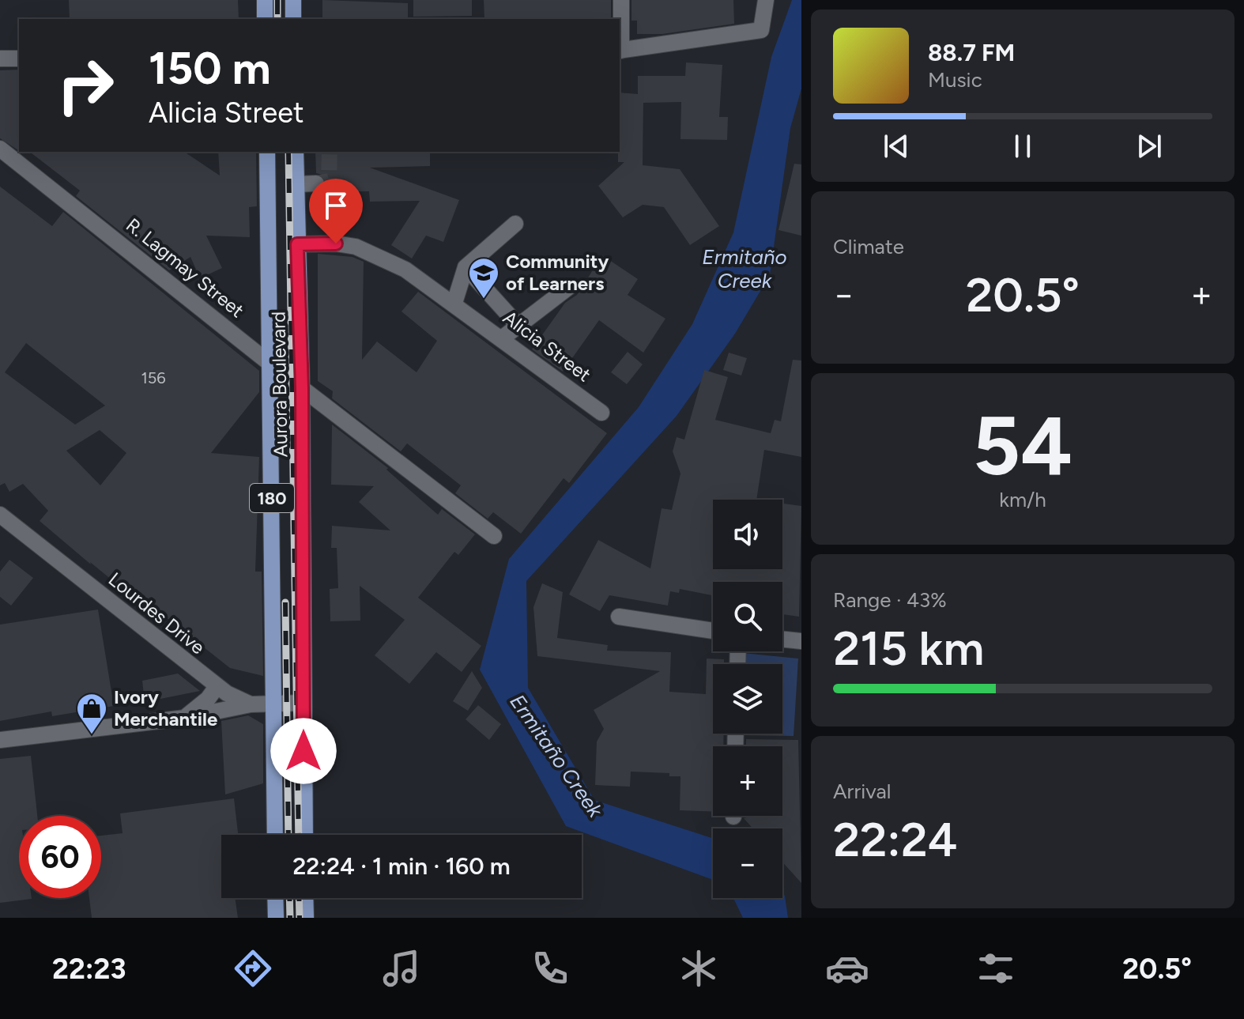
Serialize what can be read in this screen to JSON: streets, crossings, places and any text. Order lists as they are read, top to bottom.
{
  "streets": {
    "main road": ["Aurora Boulevard", "180"],
    "street": ["R. Lagmay Street", "Alicia Street", "Lourdes Drive"]
  },
  "crossings": [
    ["R. Lagmay Street", "Aurora Boulevard"],
    ["Alicia Street", "Aurora Boulevard"],
    ["Aurora Boulevard", "Lourdes Drive"]
  ],
  "water": ["Ermitaño Creek"],
  "places": {
    "school or university": ["Community of Learners"],
    "shop": ["Ivory Merchantile"]
  },
  "house_numbers": ["156"],
  "page": {
    "turn": ["150 m", "Alicia Street"],
    "song": ["88.7 FM", "Music"],
    "tile": [
      "Climate",
      ["54", "km/h"],
      ["Range · 43%", "215 km"],
      ["Arrival", "22:24"]
    ],
    "heat": ["−", "20.5°", "+"],
    "map_buttons": ["+", "−"],
    "limit": "60",
    "trip": "22:24 · 1 min · 160 m",
    "tabs": ["22:23", "20.5°"]
  }
}
